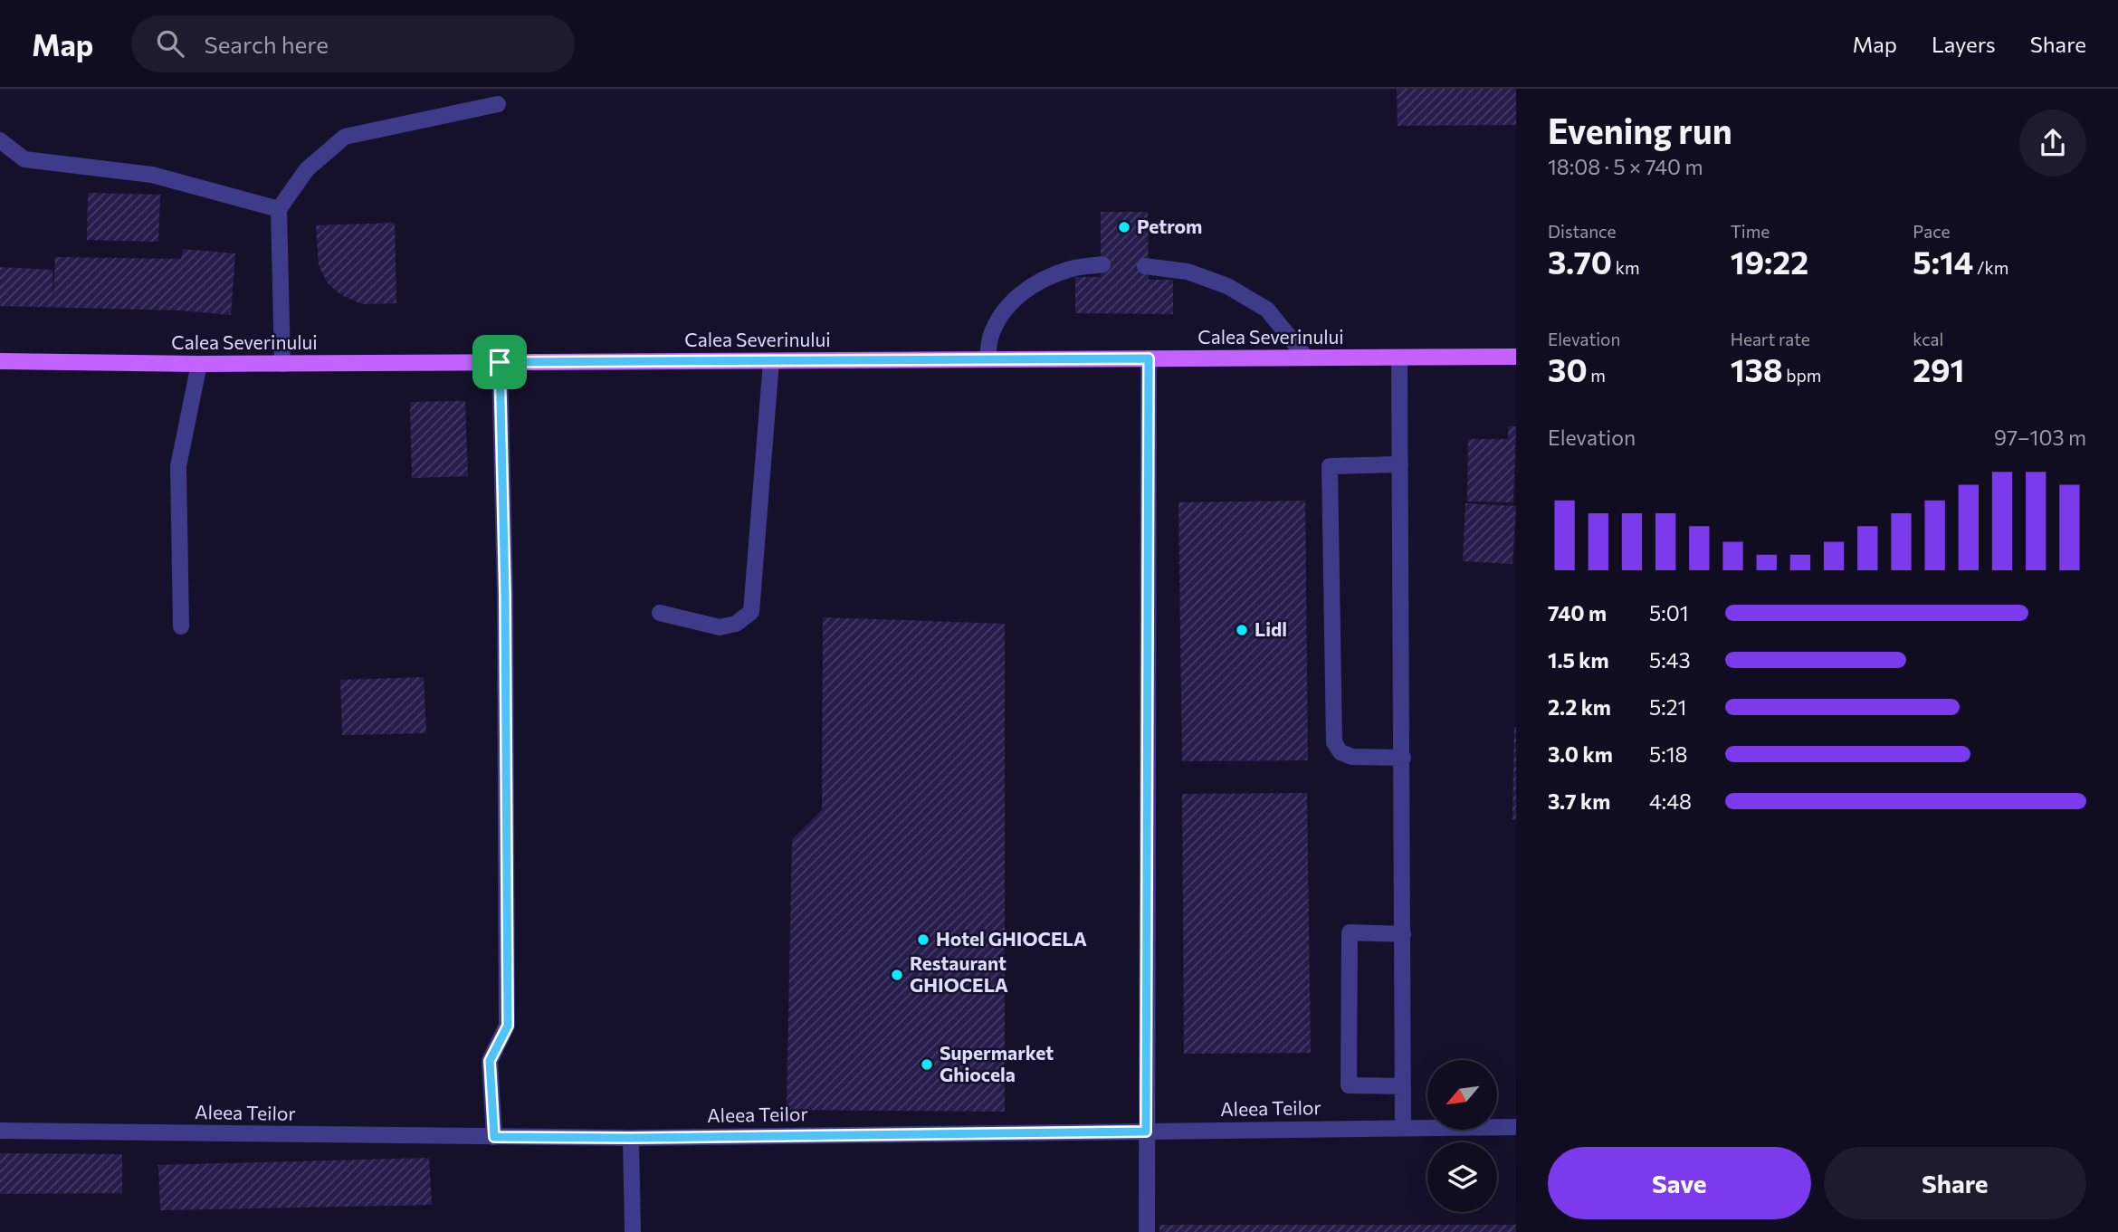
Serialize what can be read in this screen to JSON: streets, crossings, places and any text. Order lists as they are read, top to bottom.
{
  "streets": {
    "main road": ["Calea Severinului"],
    "street": ["Aleea Teilor"]
  },
  "places": [
    "Petrom",
    "Lidl",
    "Hotel GHIOCELA",
    "Restaurant GHIOCELA",
    "Supermarket Ghiocela"
  ],
  "north": "bottom left",
  "page": {
    "header": "Map",
    "search": "Search here",
    "nav": ["Map", "Layers", "Share"],
    "heading": ["Evening run", "18:08 · 5 × 740 m"],
    "stats": [
      ["Distance", "3.70 km"],
      ["Time", "19:22"],
      ["Pace", "5:14 /km"],
      ["Elevation", "30 m"],
      ["Heart rate", "138 bpm"],
      ["kcal", "291"]
    ],
    "chart": ["Elevation", "97–103 m"],
    "list": [
      {
        "name": "740 m",
        "note": "5:01"
      },
      {
        "name": "1.5 km",
        "note": "5:43"
      },
      {
        "name": "2.2 km",
        "note": "5:21"
      },
      {
        "name": "3.0 km",
        "note": "5:18"
      },
      {
        "name": "3.7 km",
        "note": "4:48"
      }
    ],
    "buttons": ["Save", "Share"]
  }
}
